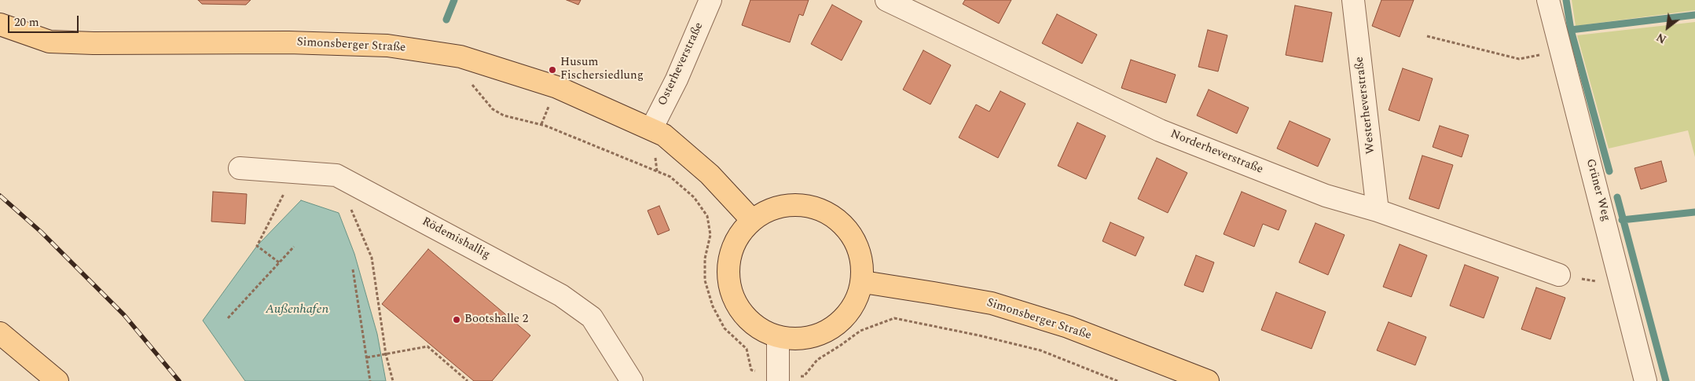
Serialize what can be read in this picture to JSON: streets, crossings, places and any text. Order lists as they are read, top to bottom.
{
  "streets": {
    "main road": ["Simonsberger Straße"],
    "street": [
      "Osterheverstraße",
      "Westerheverstraße",
      "Norderheverstraße",
      "Grüner Weg",
      "Rödemishallig"
    ]
  },
  "crossings": [
    ["Simonsberger Straße", "Osterheverstraße"],
    ["Westerheverstraße", "Norderheverstraße"]
  ],
  "water": ["Außenhafen"],
  "places": ["Husum Fischersiedlung", "Bootshalle 2"],
  "scale_bar": "20 m",
  "north": "bottom left"
}
